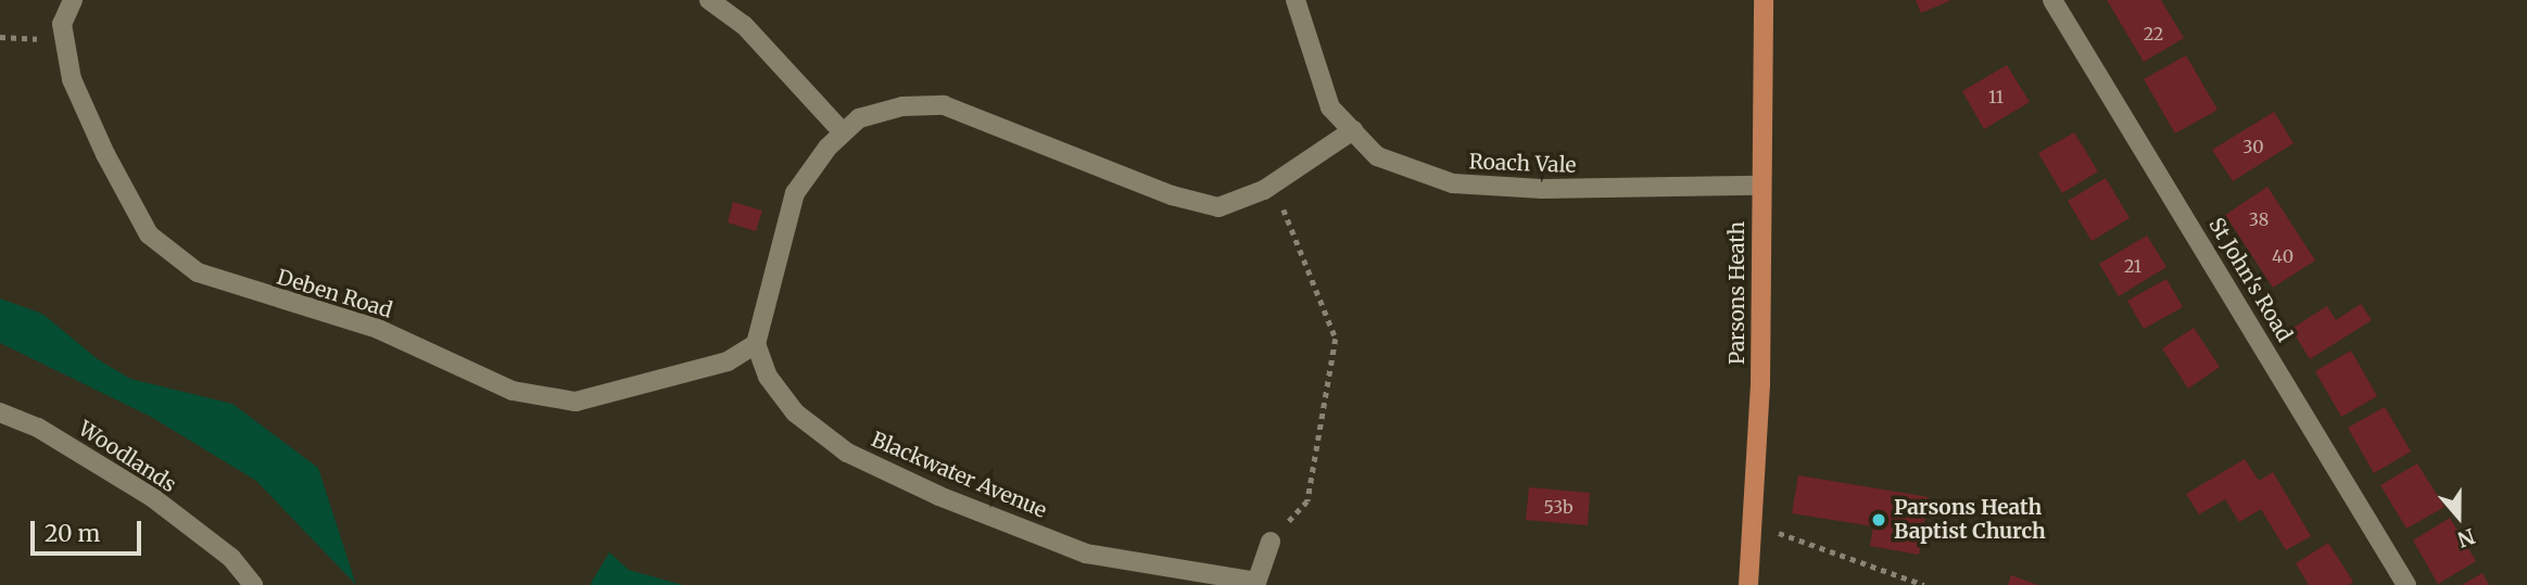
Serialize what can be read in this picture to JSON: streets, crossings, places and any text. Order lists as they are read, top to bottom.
{
  "streets": {
    "main road": ["Parsons Heath"],
    "street": [
      "Roach Vale",
      "St John's Road",
      "Deben Road",
      "Woodlands",
      "Blackwater Avenue"
    ]
  },
  "crossings": [
    ["Roach Vale", "Parsons Heath"],
    ["Deben Road", "Blackwater Avenue"]
  ],
  "places": ["Parsons Heath Baptist Church"],
  "house_numbers": [
    "22",
    "11",
    "30",
    "38",
    "40",
    "21",
    "53b"
  ],
  "scale_bar": "20 m",
  "north": "bottom"
}
